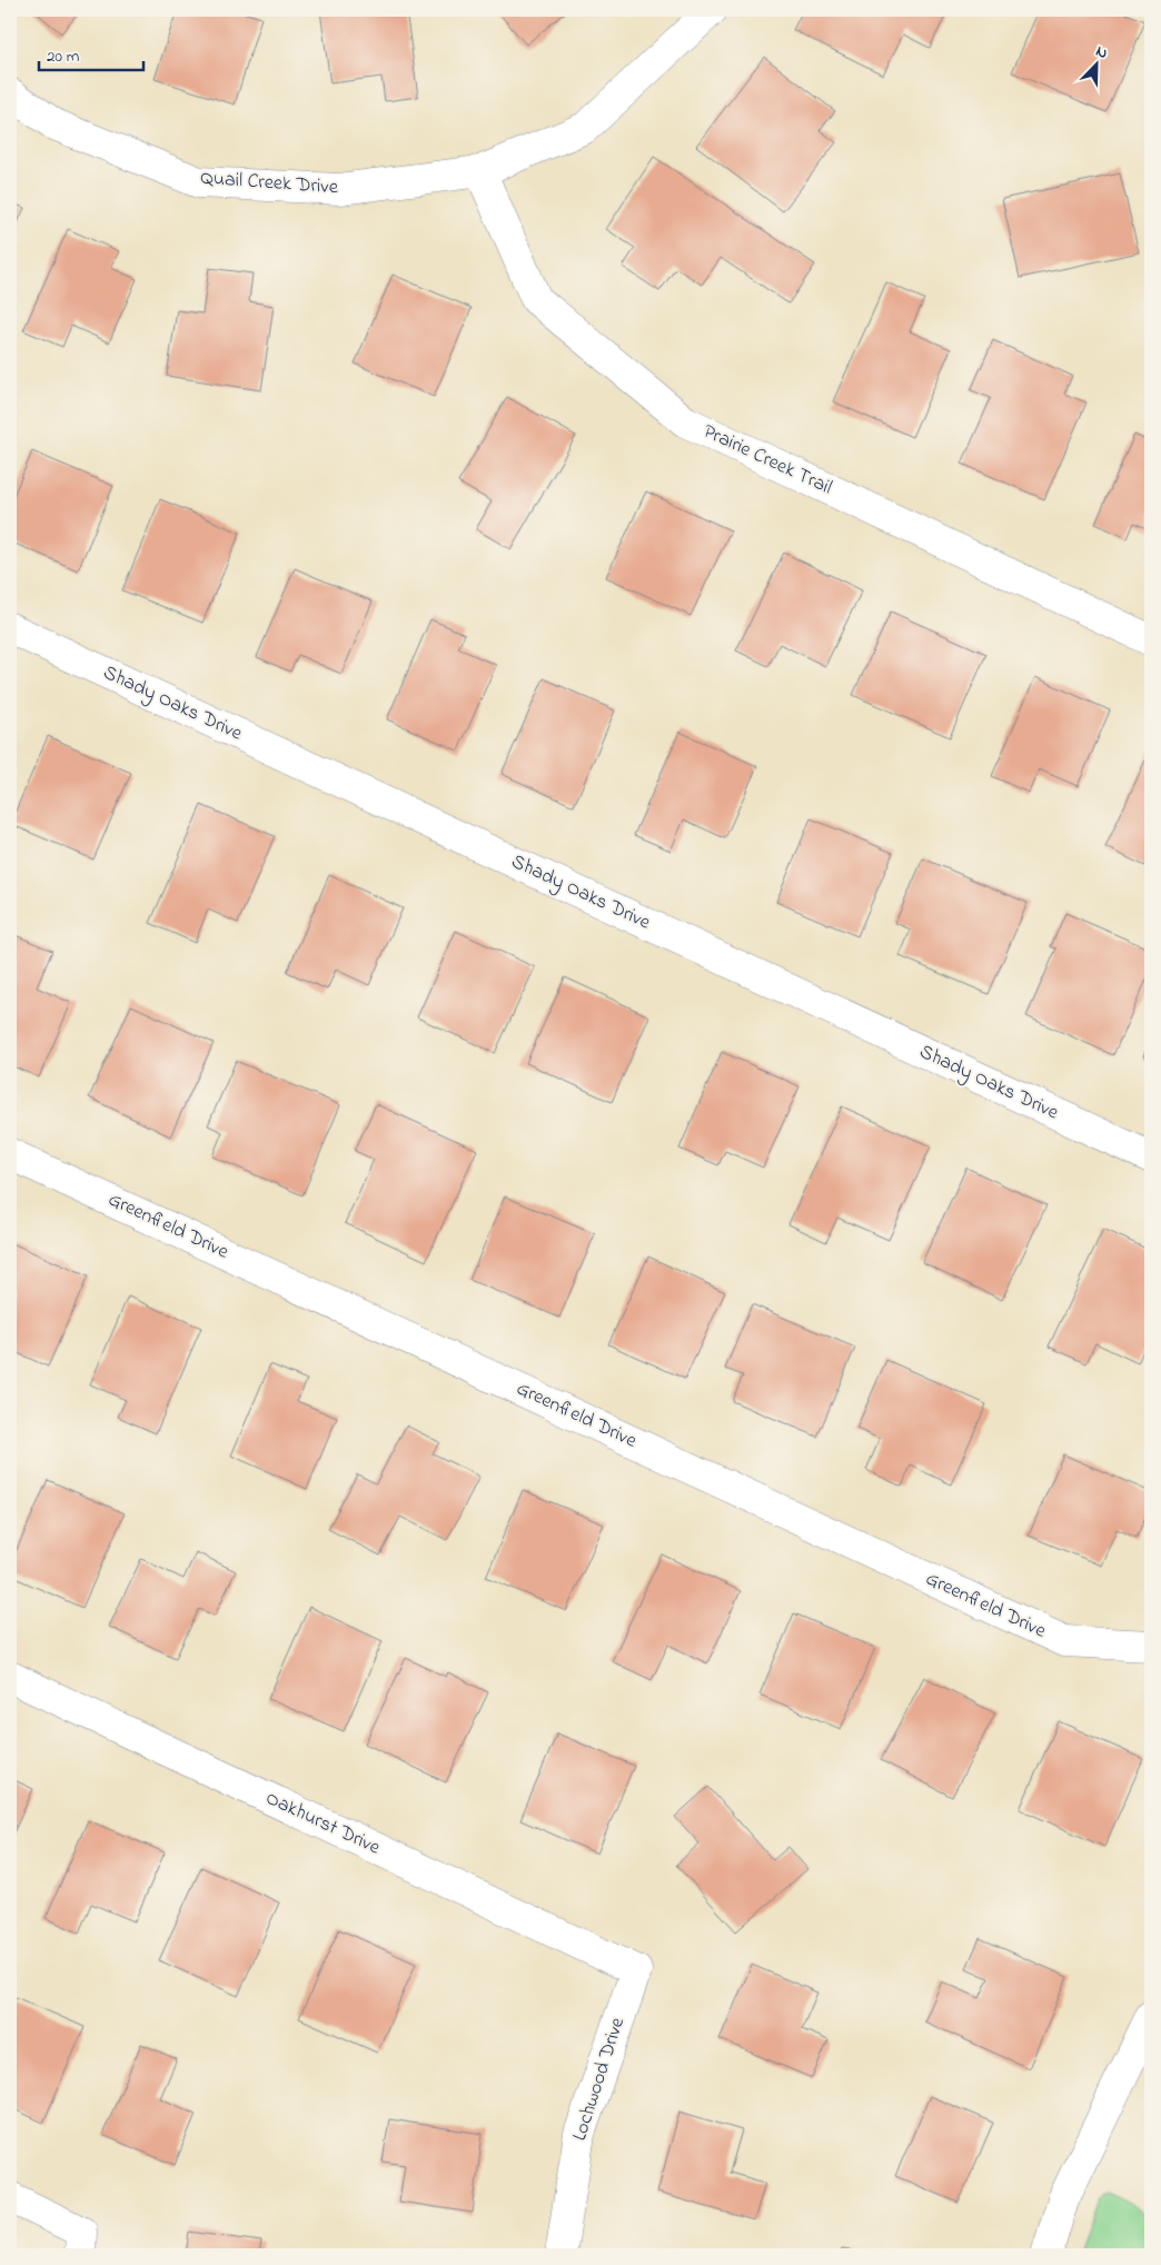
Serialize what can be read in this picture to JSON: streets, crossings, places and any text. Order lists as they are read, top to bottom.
{
  "streets": {
    "street": [
      "Quail Creek Drive",
      "Prairie Creek Trail",
      "Shady Oaks Drive",
      "Greenfield Drive",
      "Oakhurst Drive",
      "Lochwood Drive"
    ]
  },
  "crossings": [
    ["Quail Creek Drive", "Prairie Creek Trail"],
    ["Oakhurst Drive", "Lochwood Drive"]
  ],
  "scale_bar": "20 m",
  "north": "top right"
}
